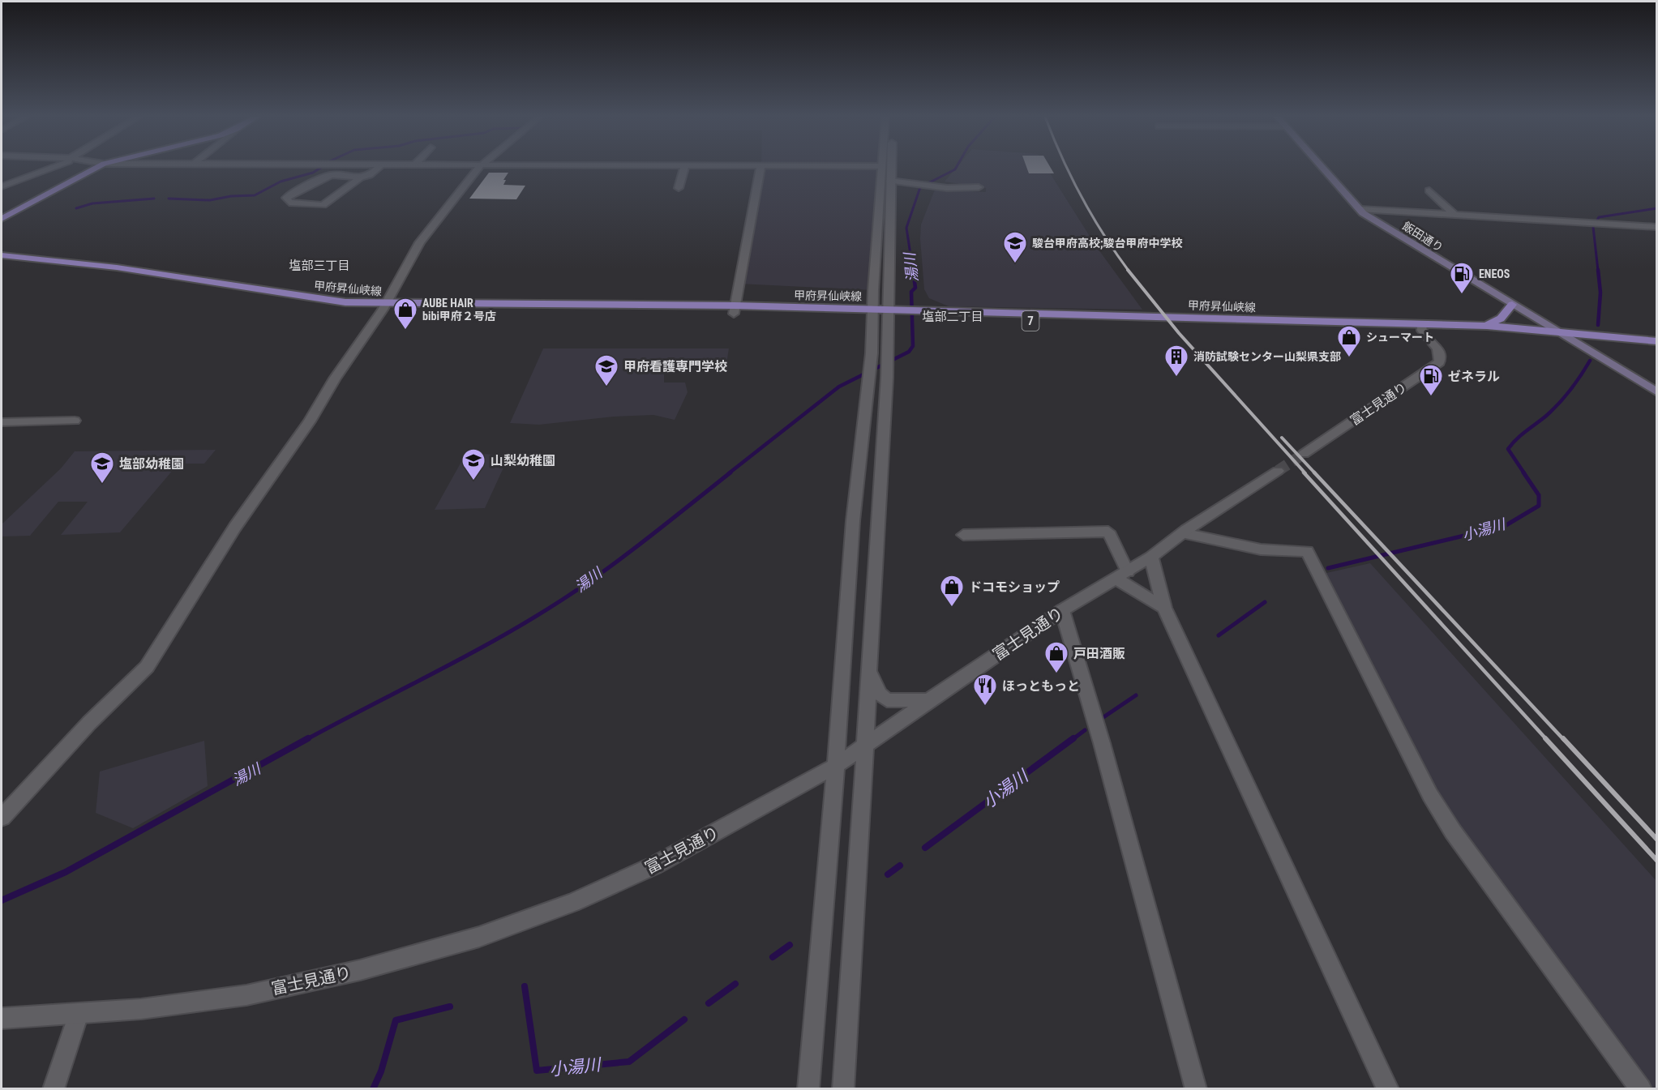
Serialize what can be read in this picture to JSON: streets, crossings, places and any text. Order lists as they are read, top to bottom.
{
  "streets": {
    "main road": ["飯田通り", "甲府昇仙峡線", "7"],
    "street": ["富士見通り"]
  },
  "crossings": [
    ["飯田通り", "甲府昇仙峡線"],
    ["甲府昇仙峡線", "富士見通り"]
  ],
  "districts": ["塩部三丁目", "塩部二丁目"],
  "water": ["湯川", "小湯川"],
  "places": {
    "school or university": [
      "駿台甲府高校;駿台甲府中学校",
      "甲府看護専門学校",
      "山梨幼稚園",
      "塩部幼稚園"
    ],
    "fuel station": ["ENEOS", "ゼネラル"],
    "shop": [
      "AUBE HAIR bibi甲府２号店",
      "シューマート",
      "ドコモショップ",
      "戸田酒販"
    ],
    "building": ["消防試験センター山梨県支部"],
    "restaurant": ["ほっともっと"]
  }
}
